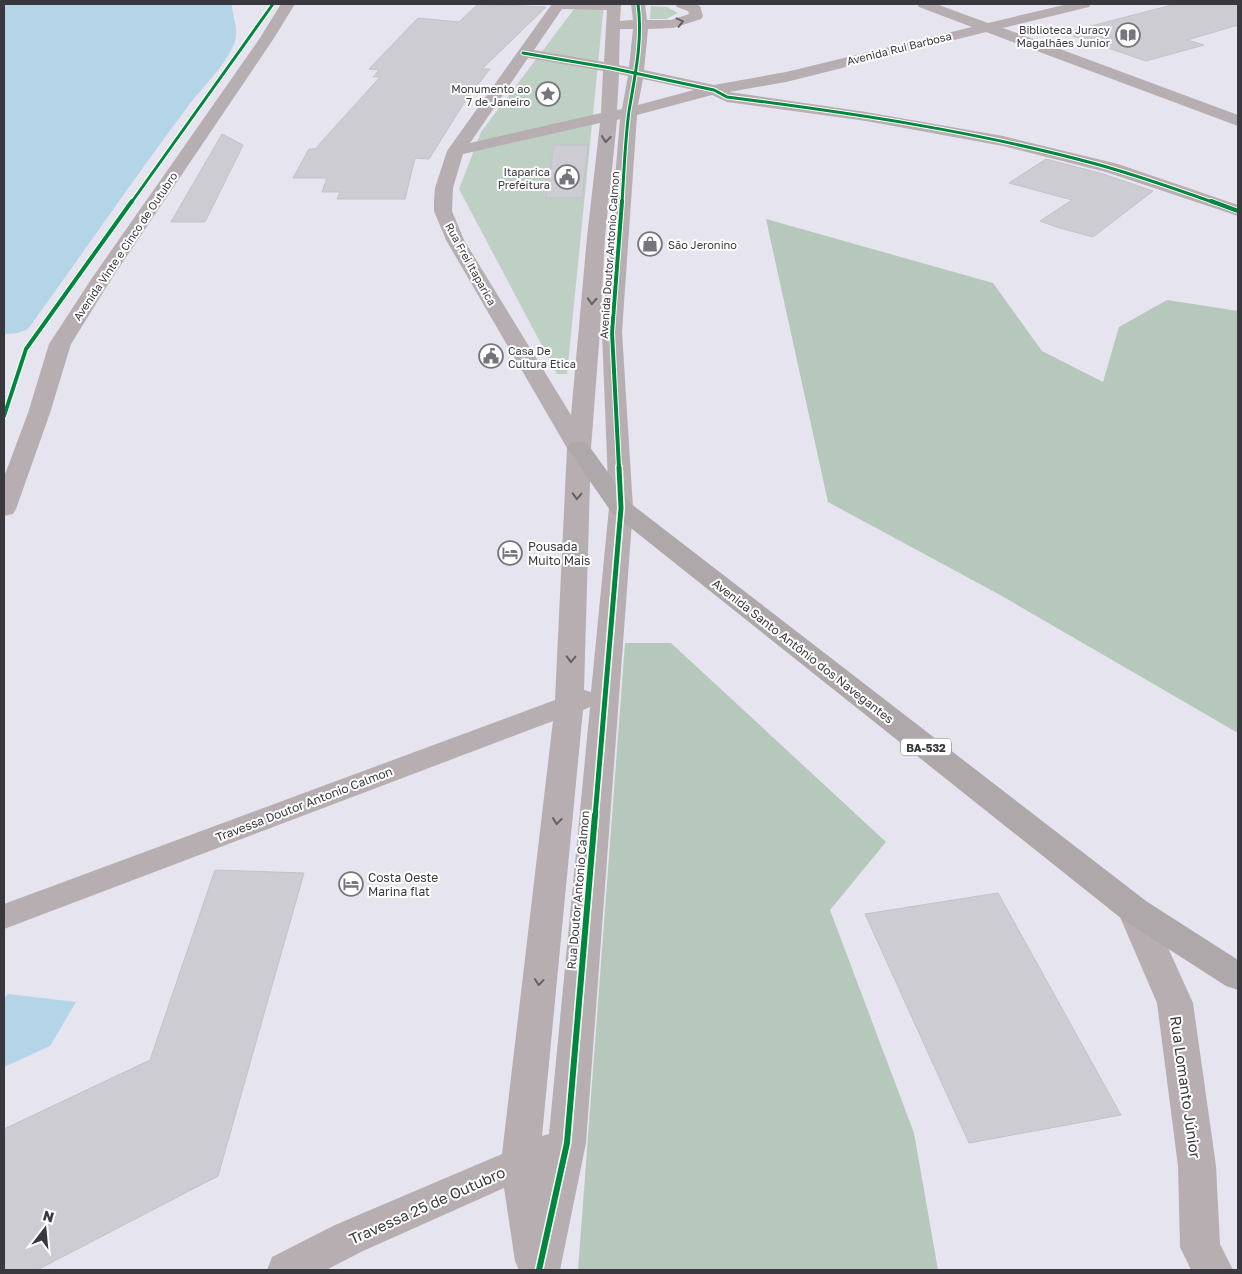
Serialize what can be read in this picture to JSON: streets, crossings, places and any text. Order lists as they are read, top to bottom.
{
  "streets": {
    "main road": ["Avenida Santo Antônio dos Navegantes", "BA-532"],
    "street": [
      "Avenida Rui Barbosa",
      "Avenida Vinte e Cinco de Outubro",
      "Avenida Doutor Antonio Calmon",
      "Rua Frei Itaparica",
      "Travessa Doutor Antonio Calmon",
      "Rua Doutor Antonio Calmon",
      "Rua Lomanto Júnior",
      "Travessa 25 de Outubro"
    ]
  },
  "crossings": [
    ["Avenida Rui Barbosa", "Avenida Doutor Antonio Calmon"],
    ["Avenida Rui Barbosa", "Rua Frei Itaparica"],
    ["Avenida Doutor Antonio Calmon", "Rua Frei Itaparica"],
    ["Avenida Doutor Antonio Calmon", "Avenida Santo Antônio dos Navegantes"],
    ["Avenida Doutor Antonio Calmon", "Rua Doutor Antonio Calmon"],
    ["Rua Frei Itaparica", "Avenida Santo Antônio dos Navegantes"],
    ["Rua Frei Itaparica", "Rua Doutor Antonio Calmon"],
    ["Avenida Santo Antônio dos Navegantes", "Rua Doutor Antonio Calmon"],
    ["Avenida Santo Antônio dos Navegantes", "Rua Lomanto Júnior"],
    ["Travessa Doutor Antonio Calmon", "Rua Doutor Antonio Calmon"],
    ["Rua Doutor Antonio Calmon", "Travessa 25 de Outubro"]
  ],
  "places": {
    "library": ["Biblioteca Juracy Magalhães Junior"],
    "place": ["Monumento ao 7 de Janeiro"],
    "public building": ["Itaparica Prefeitura", "Casa De Cultura Etica"],
    "shop": ["São Jeronino"],
    "hotel": ["Pousada Muito Mais", "Costa Oeste Marina flat"]
  },
  "north": "top"
}
